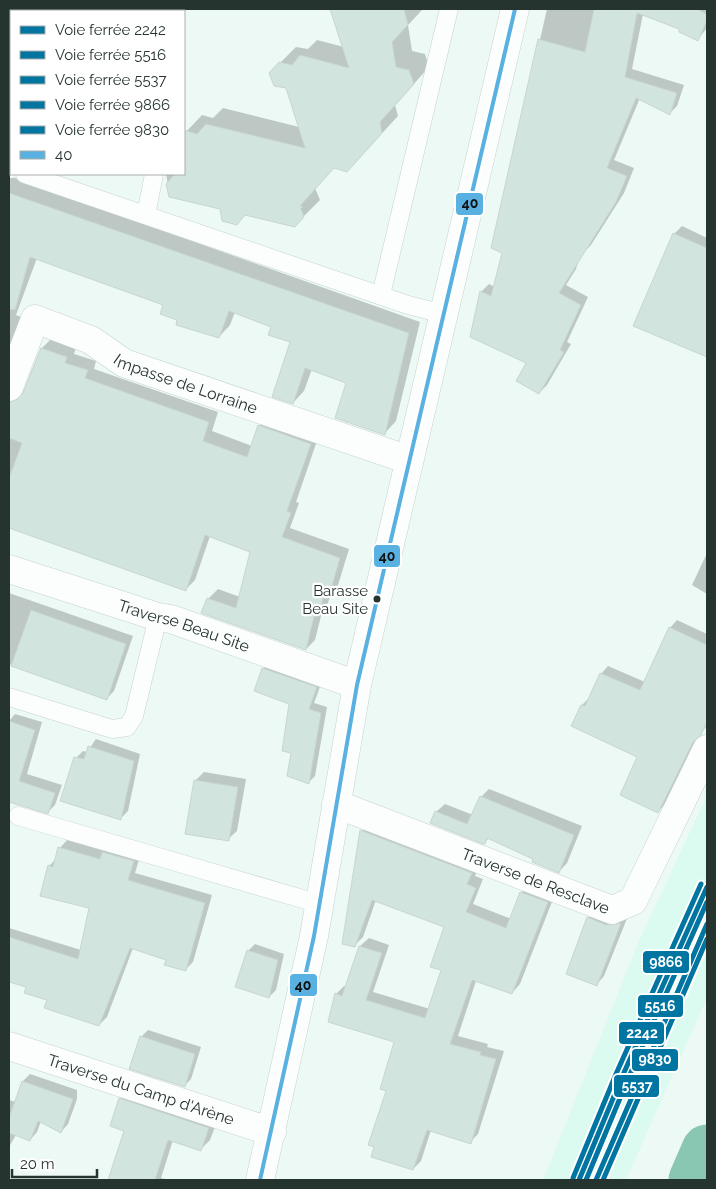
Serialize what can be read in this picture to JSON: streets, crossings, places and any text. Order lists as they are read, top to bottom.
{
  "streets": {
    "street": [
      "Impasse de Lorraine",
      "Traverse Beau Site",
      "Traverse de Resclave",
      "Traverse du Camp d'Arène"
    ]
  },
  "places": ["Barasse Beau Site"],
  "lines": [
    "transit line 40",
    "rail line 9866",
    "rail line 2242",
    "rail line 5516",
    "rail line 5537",
    "rail line 9830"
  ],
  "legend": [
    "Voie ferrée 2242",
    "Voie ferrée 5516",
    "Voie ferrée 5537",
    "Voie ferrée 9866",
    "Voie ferrée 9830",
    "40"
  ],
  "scale_bar": "20 m"
}
